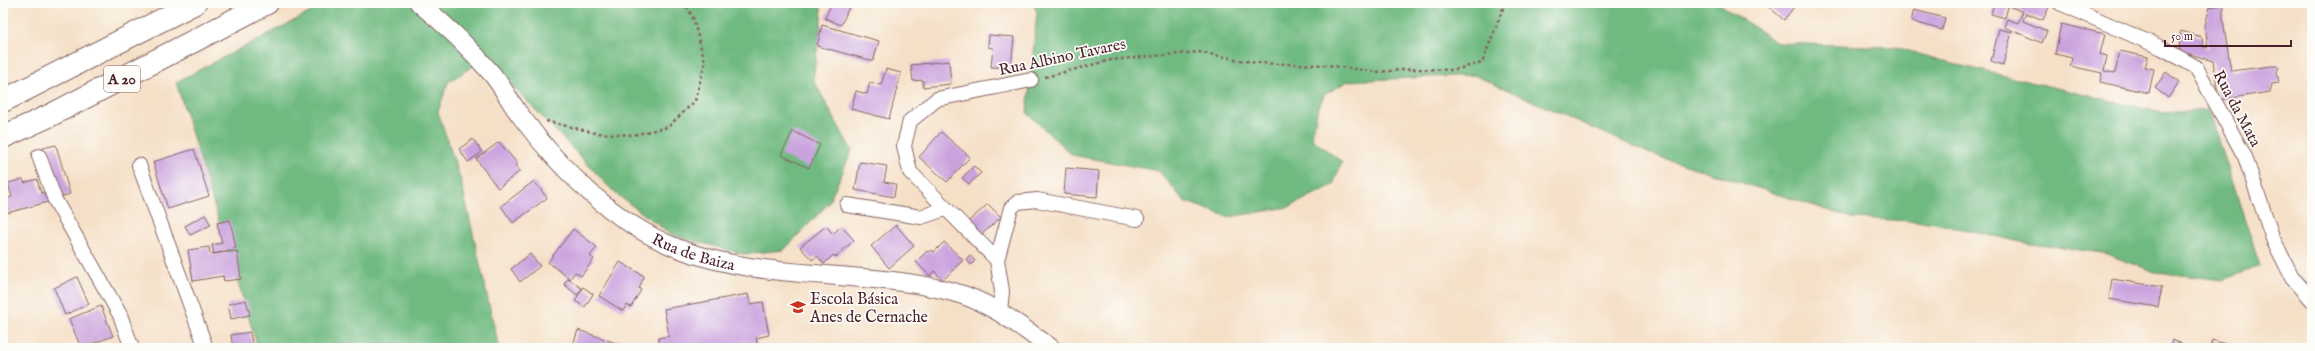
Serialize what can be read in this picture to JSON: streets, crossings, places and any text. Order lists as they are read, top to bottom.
{
  "streets": {
    "highway": ["A 20"],
    "street": ["Rua Albino Tavares", "Rua da Mata", "Rua de Baiza"]
  },
  "places": {
    "school or university": ["Escola Básica Anes de Cernache"]
  },
  "scale_bar": "50 m"
}
